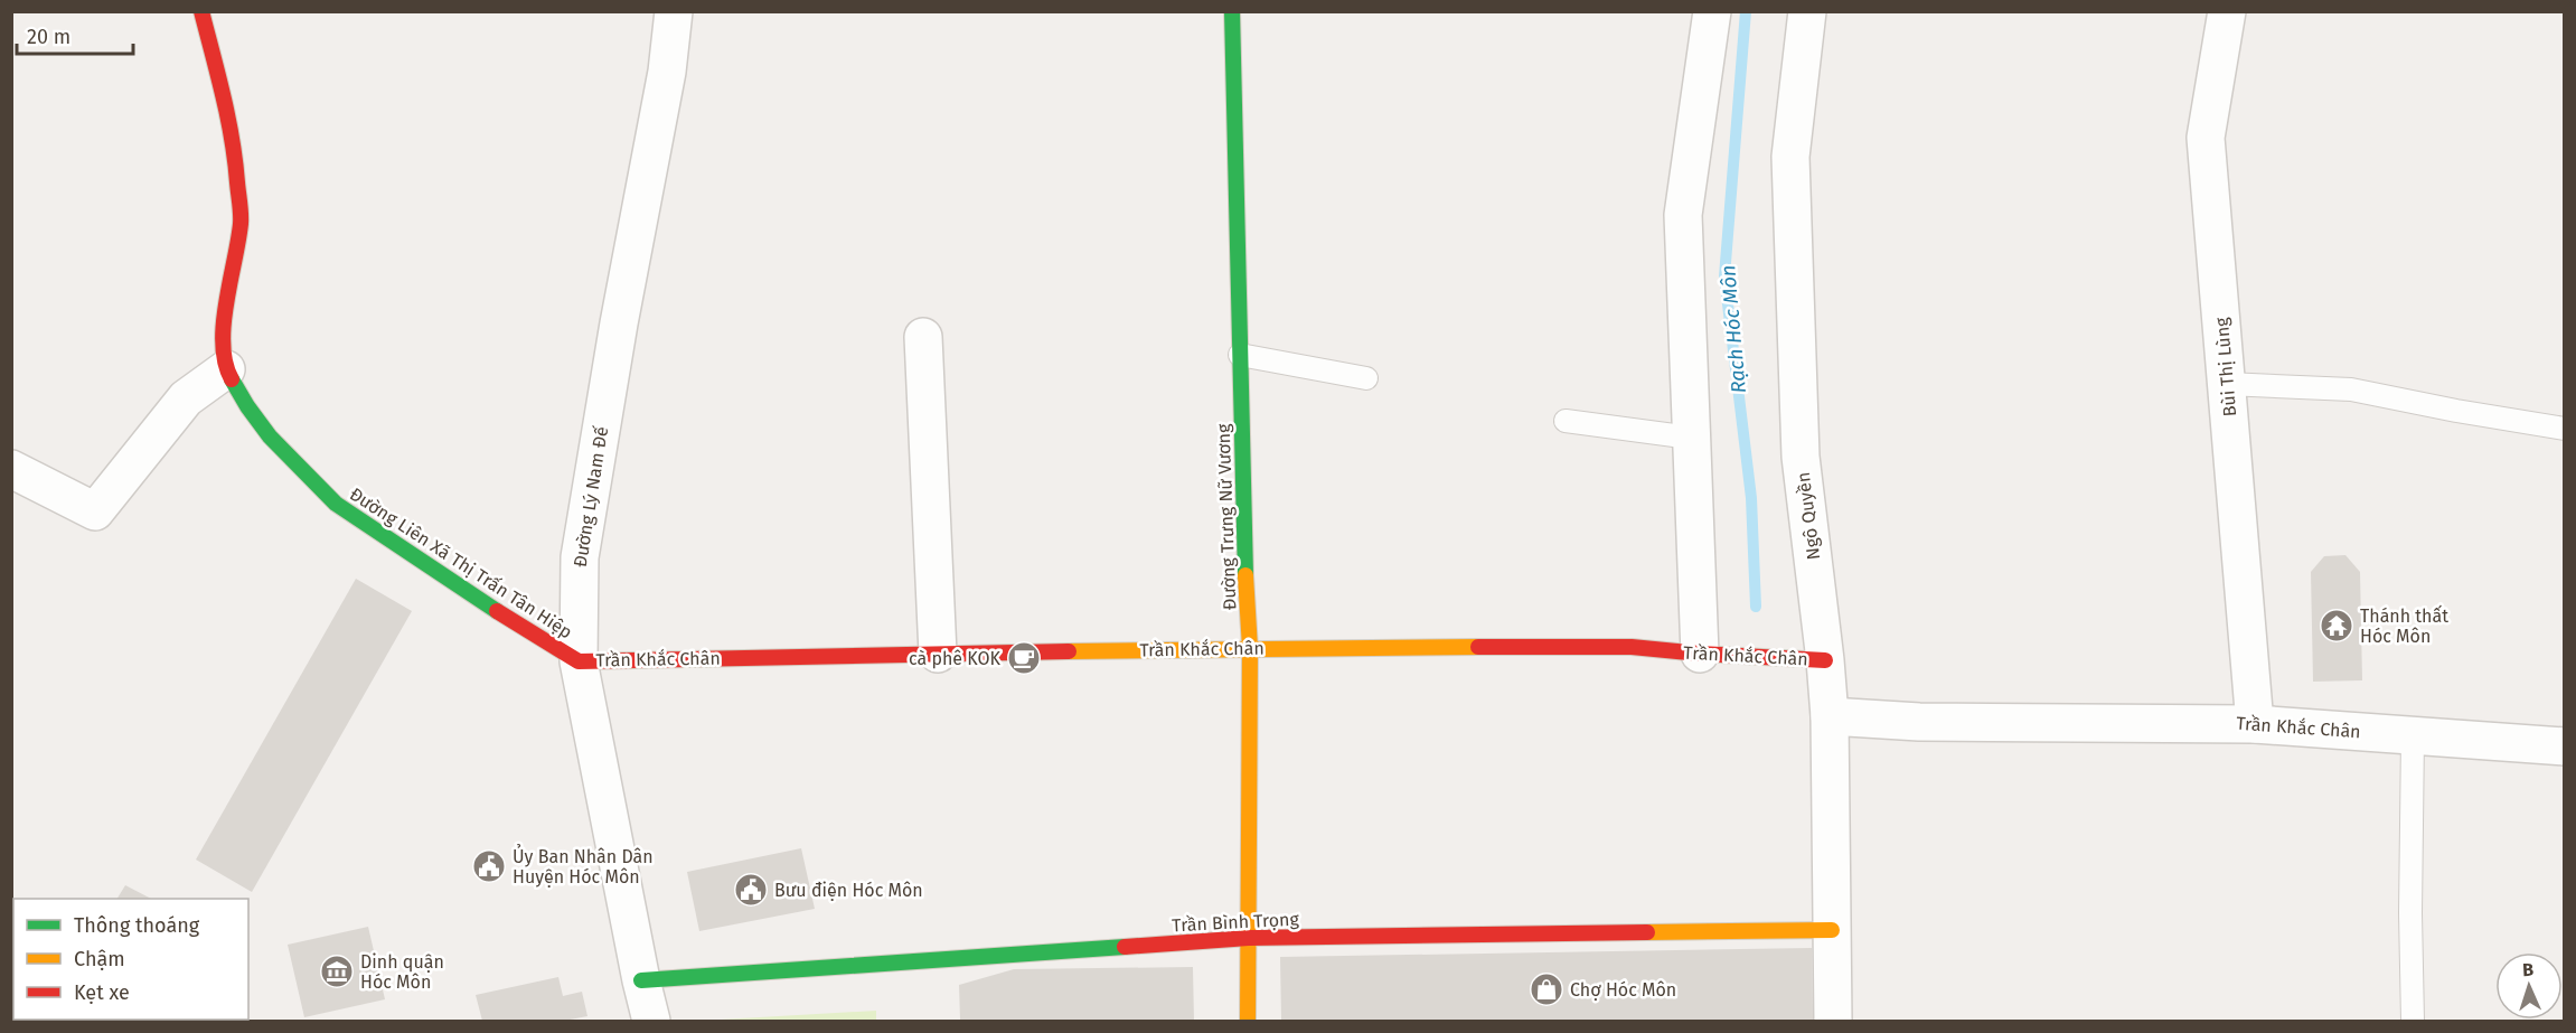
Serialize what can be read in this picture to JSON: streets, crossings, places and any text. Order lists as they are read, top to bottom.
{
  "streets": {
    "street": [
      "Bùi Thị Lùng",
      "Đường Lý Nam Đế",
      "Ngô Quyền",
      "Đường Trưng Nữ Vương",
      "Đường Liên Xã Thị Trấn Tân Hiệp",
      "Trần Khắc Chân",
      "Trần Bình Trọng"
    ]
  },
  "crossings": [
    ["Bùi Thị Lùng", "Trần Khắc Chân"],
    ["Đường Lý Nam Đế", "Đường Liên Xã Thị Trấn Tân Hiệp"],
    ["Đường Lý Nam Đế", "Trần Khắc Chân"],
    ["Đường Lý Nam Đế", "Trần Bình Trọng"],
    ["Ngô Quyền", "Trần Khắc Chân"],
    ["Ngô Quyền", "Trần Bình Trọng"],
    ["Đường Trưng Nữ Vương", "Trần Khắc Chân"],
    ["Đường Trưng Nữ Vương", "Trần Bình Trọng"],
    ["Đường Liên Xã Thị Trấn Tân Hiệp", "Trần Khắc Chân"]
  ],
  "water": ["Rạch Hóc Môn"],
  "places": {
    "temple": ["Thánh thất Hóc Môn"],
    "cafe": ["cà phê KOK"],
    "public building": ["Ủy Ban Nhân Dân Huyện Hóc Môn", "Bưu điện Hóc Môn"],
    "museum": ["Dinh quận Hóc Môn"],
    "shop": ["Chợ Hóc Môn"]
  },
  "legend": ["Thông thoáng", "Chậm", "Kẹt xe"],
  "scale_bar": "20 m",
  "north": "top"
}
